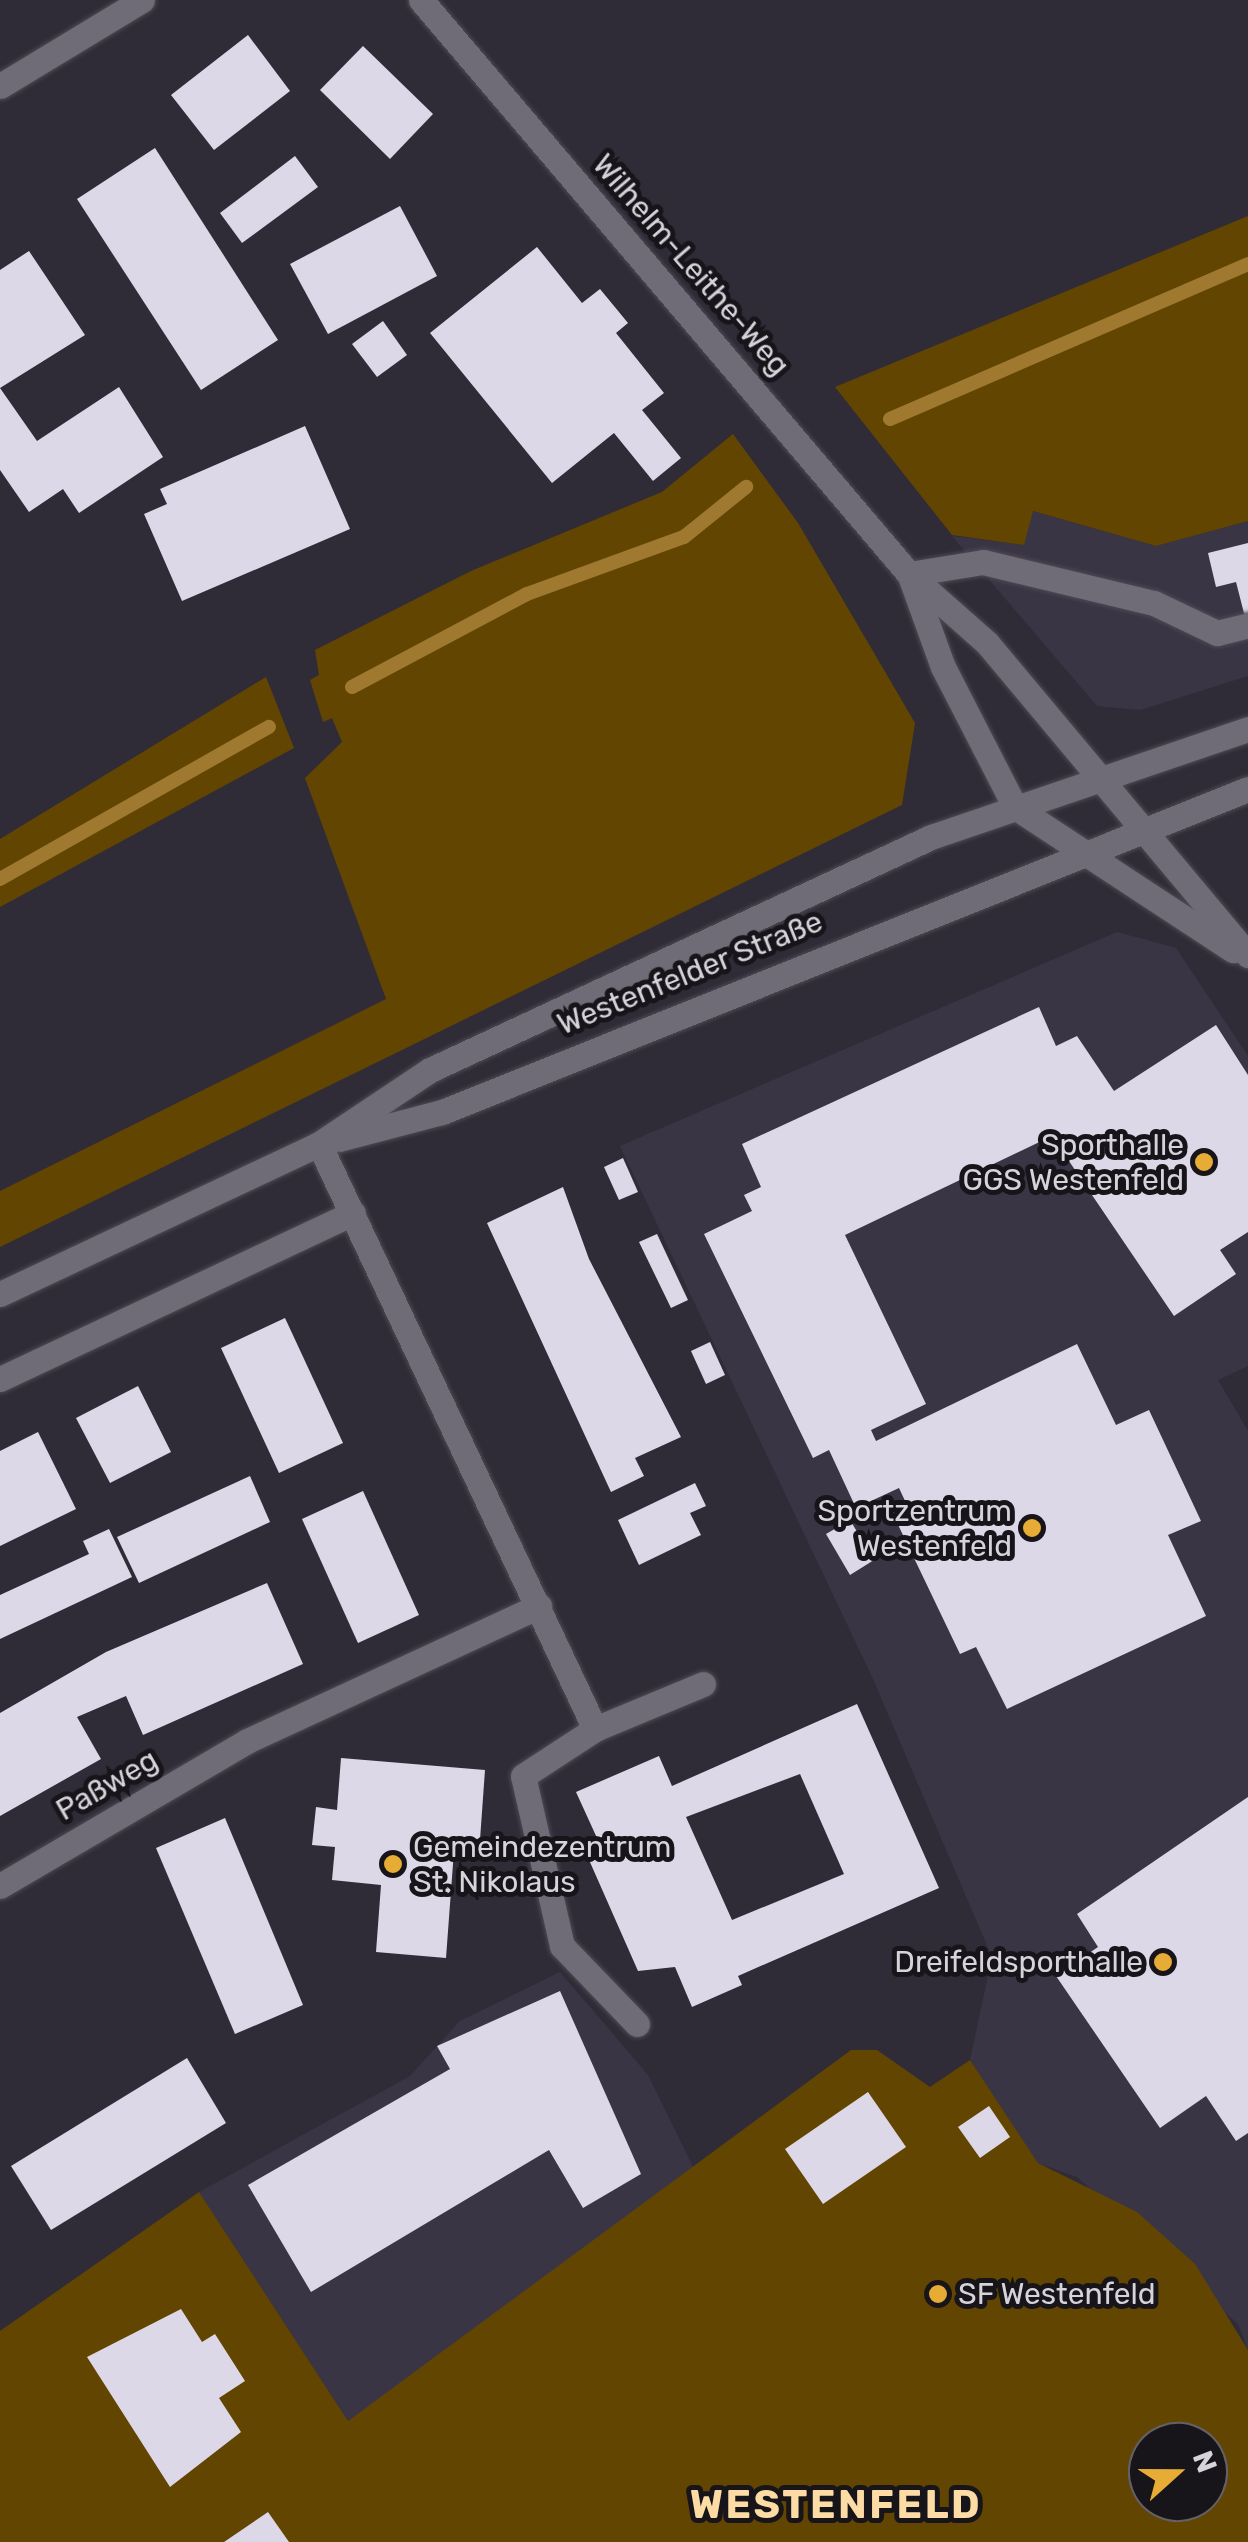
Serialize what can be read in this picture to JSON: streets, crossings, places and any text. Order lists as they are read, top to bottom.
{
  "streets": {
    "street": ["Wilhelm-Leithe-Weg", "Westenfelder Straße", "Paßweg"]
  },
  "crossings": [
    ["Wilhelm-Leithe-Weg", "Westenfelder Straße"]
  ],
  "districts": ["WESTENFELD"],
  "places": [
    "Sporthalle GGS Westenfeld",
    "Sportzentrum Westenfeld",
    "Gemeindezentrum St. Nikolaus",
    "Dreifeldsporthalle",
    "SF Westenfeld"
  ],
  "north": "right"
}
